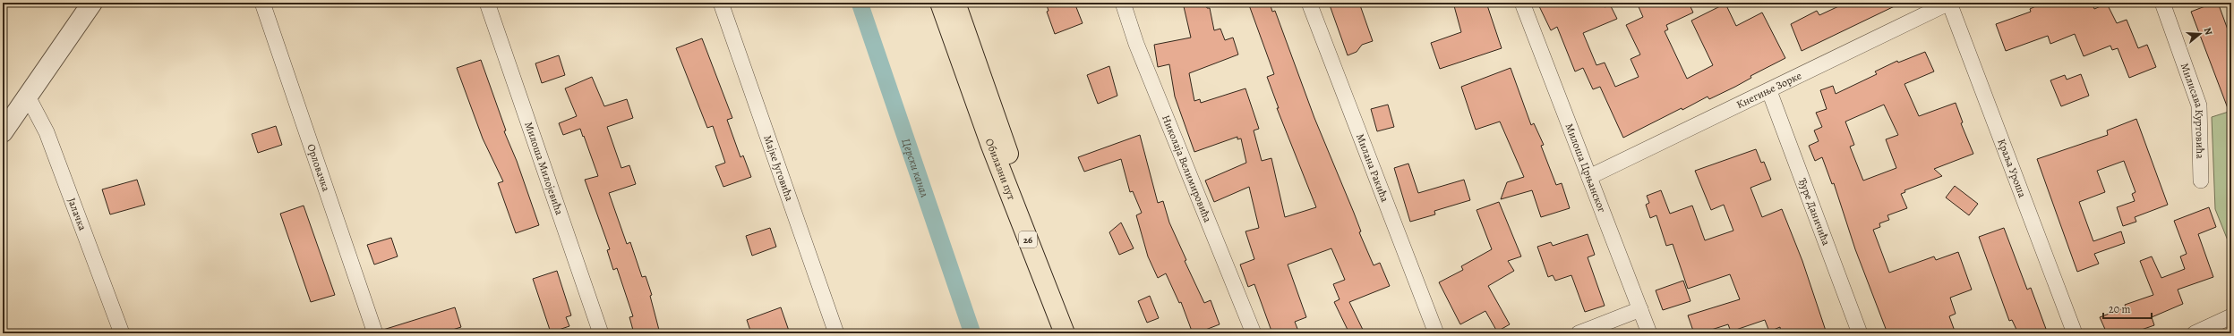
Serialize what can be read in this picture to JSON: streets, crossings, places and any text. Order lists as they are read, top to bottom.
{
  "streets": {
    "main road": ["Обилазни пут", "26"],
    "street": [
      "Кнегиње Зорке",
      "Милисава Куртовића",
      "Орловачка",
      "Милоша Милојевића",
      "Мајке Југовића",
      "Николаја Велимировића",
      "Милана Ракића",
      "Милоша Црњанског",
      "Краља Уроша",
      "Ђуре Даничића",
      "Јалачка"
    ]
  },
  "crossings": [
    ["Кнегиње Зорке", "Милоша Црњанског"],
    ["Кнегиње Зорке", "Краља Уроша"],
    ["Кнегиње Зорке", "Ђуре Даничића"]
  ],
  "water": ["Церски канал"],
  "scale_bar": "20 m",
  "north": "right"
}
